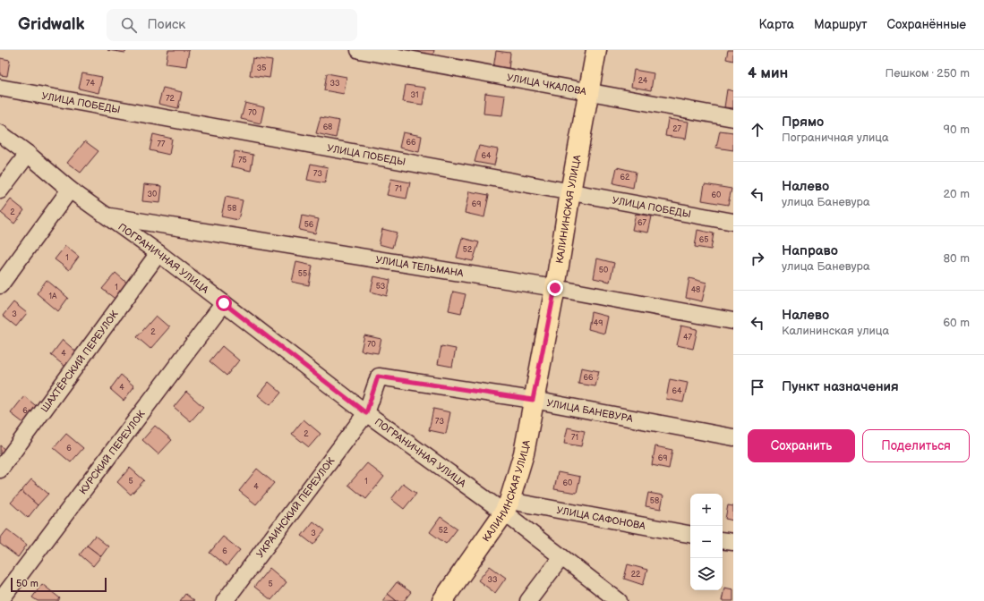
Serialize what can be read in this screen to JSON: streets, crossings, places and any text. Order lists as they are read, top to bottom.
{
  "streets": {
    "main road": ["КАЛИНИНСКАЯ УЛИЦА"],
    "street": [
      "УЛИЦА ЧКАЛОВА",
      "УЛИЦА ПОБЕДЫ",
      "ПОГРАНИЧНАЯ УЛИЦА",
      "УЛИЦА ТЕЛЬМАНА",
      "ШАХТЁРСКИЙ ПЕРЕУЛОК",
      "УЛИЦА БАНЕВУРА",
      "КУРСКИЙ ПЕРЕУЛОК",
      "УКРАИНСКИЙ ПЕРЕУЛОК",
      "УЛИЦА САФОНОВА"
    ]
  },
  "crossings": [
    ["УЛИЦА ЧКАЛОВА", "КАЛИНИНСКАЯ УЛИЦА"],
    ["УЛИЦА ПОБЕДЫ", "КАЛИНИНСКАЯ УЛИЦА"],
    ["КАЛИНИНСКАЯ УЛИЦА", "ПОГРАНИЧНАЯ УЛИЦА"],
    ["КАЛИНИНСКАЯ УЛИЦА", "УЛИЦА ТЕЛЬМАНА"],
    ["КАЛИНИНСКАЯ УЛИЦА", "УЛИЦА БАНЕВУРА"],
    ["КАЛИНИНСКАЯ УЛИЦА", "УЛИЦА САФОНОВА"],
    ["ПОГРАНИЧНАЯ УЛИЦА", "УЛИЦА ТЕЛЬМАНА"],
    ["ПОГРАНИЧНАЯ УЛИЦА", "ШАХТЁРСКИЙ ПЕРЕУЛОК"],
    ["ПОГРАНИЧНАЯ УЛИЦА", "УЛИЦА БАНЕВУРА"],
    ["ПОГРАНИЧНАЯ УЛИЦА", "КУРСКИЙ ПЕРЕУЛОК"],
    ["ПОГРАНИЧНАЯ УЛИЦА", "УКРАИНСКИЙ ПЕРЕУЛОК"],
    ["ПОГРАНИЧНАЯ УЛИЦА", "УЛИЦА САФОНОВА"],
    ["УЛИЦА БАНЕВУРА", "УКРАИНСКИЙ ПЕРЕУЛОК"]
  ],
  "house_numbers": [
    "35",
    "24",
    "74",
    "33",
    "31",
    "72",
    "70",
    "68",
    "27",
    "66",
    "77",
    "64",
    "75",
    "73",
    "62",
    "71",
    "30",
    "60",
    "69",
    "58",
    "2",
    "67",
    "56",
    "65",
    "52",
    "1",
    "50",
    "55",
    "53",
    "1",
    "48",
    "1А",
    "3",
    "49",
    "2",
    "47",
    "70",
    "4",
    "66",
    "4",
    "64",
    "6",
    "73",
    "2",
    "71",
    "6",
    "69",
    "5",
    "1",
    "60",
    "4",
    "58",
    "52",
    "3",
    "6",
    "22",
    "33",
    "5"
  ],
  "scale_bar": "50 m",
  "page": {
    "header": "Gridwalk",
    "search": "Поиск",
    "nav": ["Карта", "Маршрут", "Сохранённые"],
    "heading": ["4 мин", "Пешком · 250 m"],
    "list": [
      ["Прямо", "Пограничная улица", "90 m"],
      ["Налево", "улица Баневура", "20 m"],
      ["Направо", "улица Баневура", "80 m"],
      ["Налево", "Калининская улица", "60 m"],
      "Пункт назначения"
    ],
    "buttons": ["Сохранить", "Поделиться"],
    "map_buttons": ["+", "−"],
    "scale": "50 m"
  }
}
